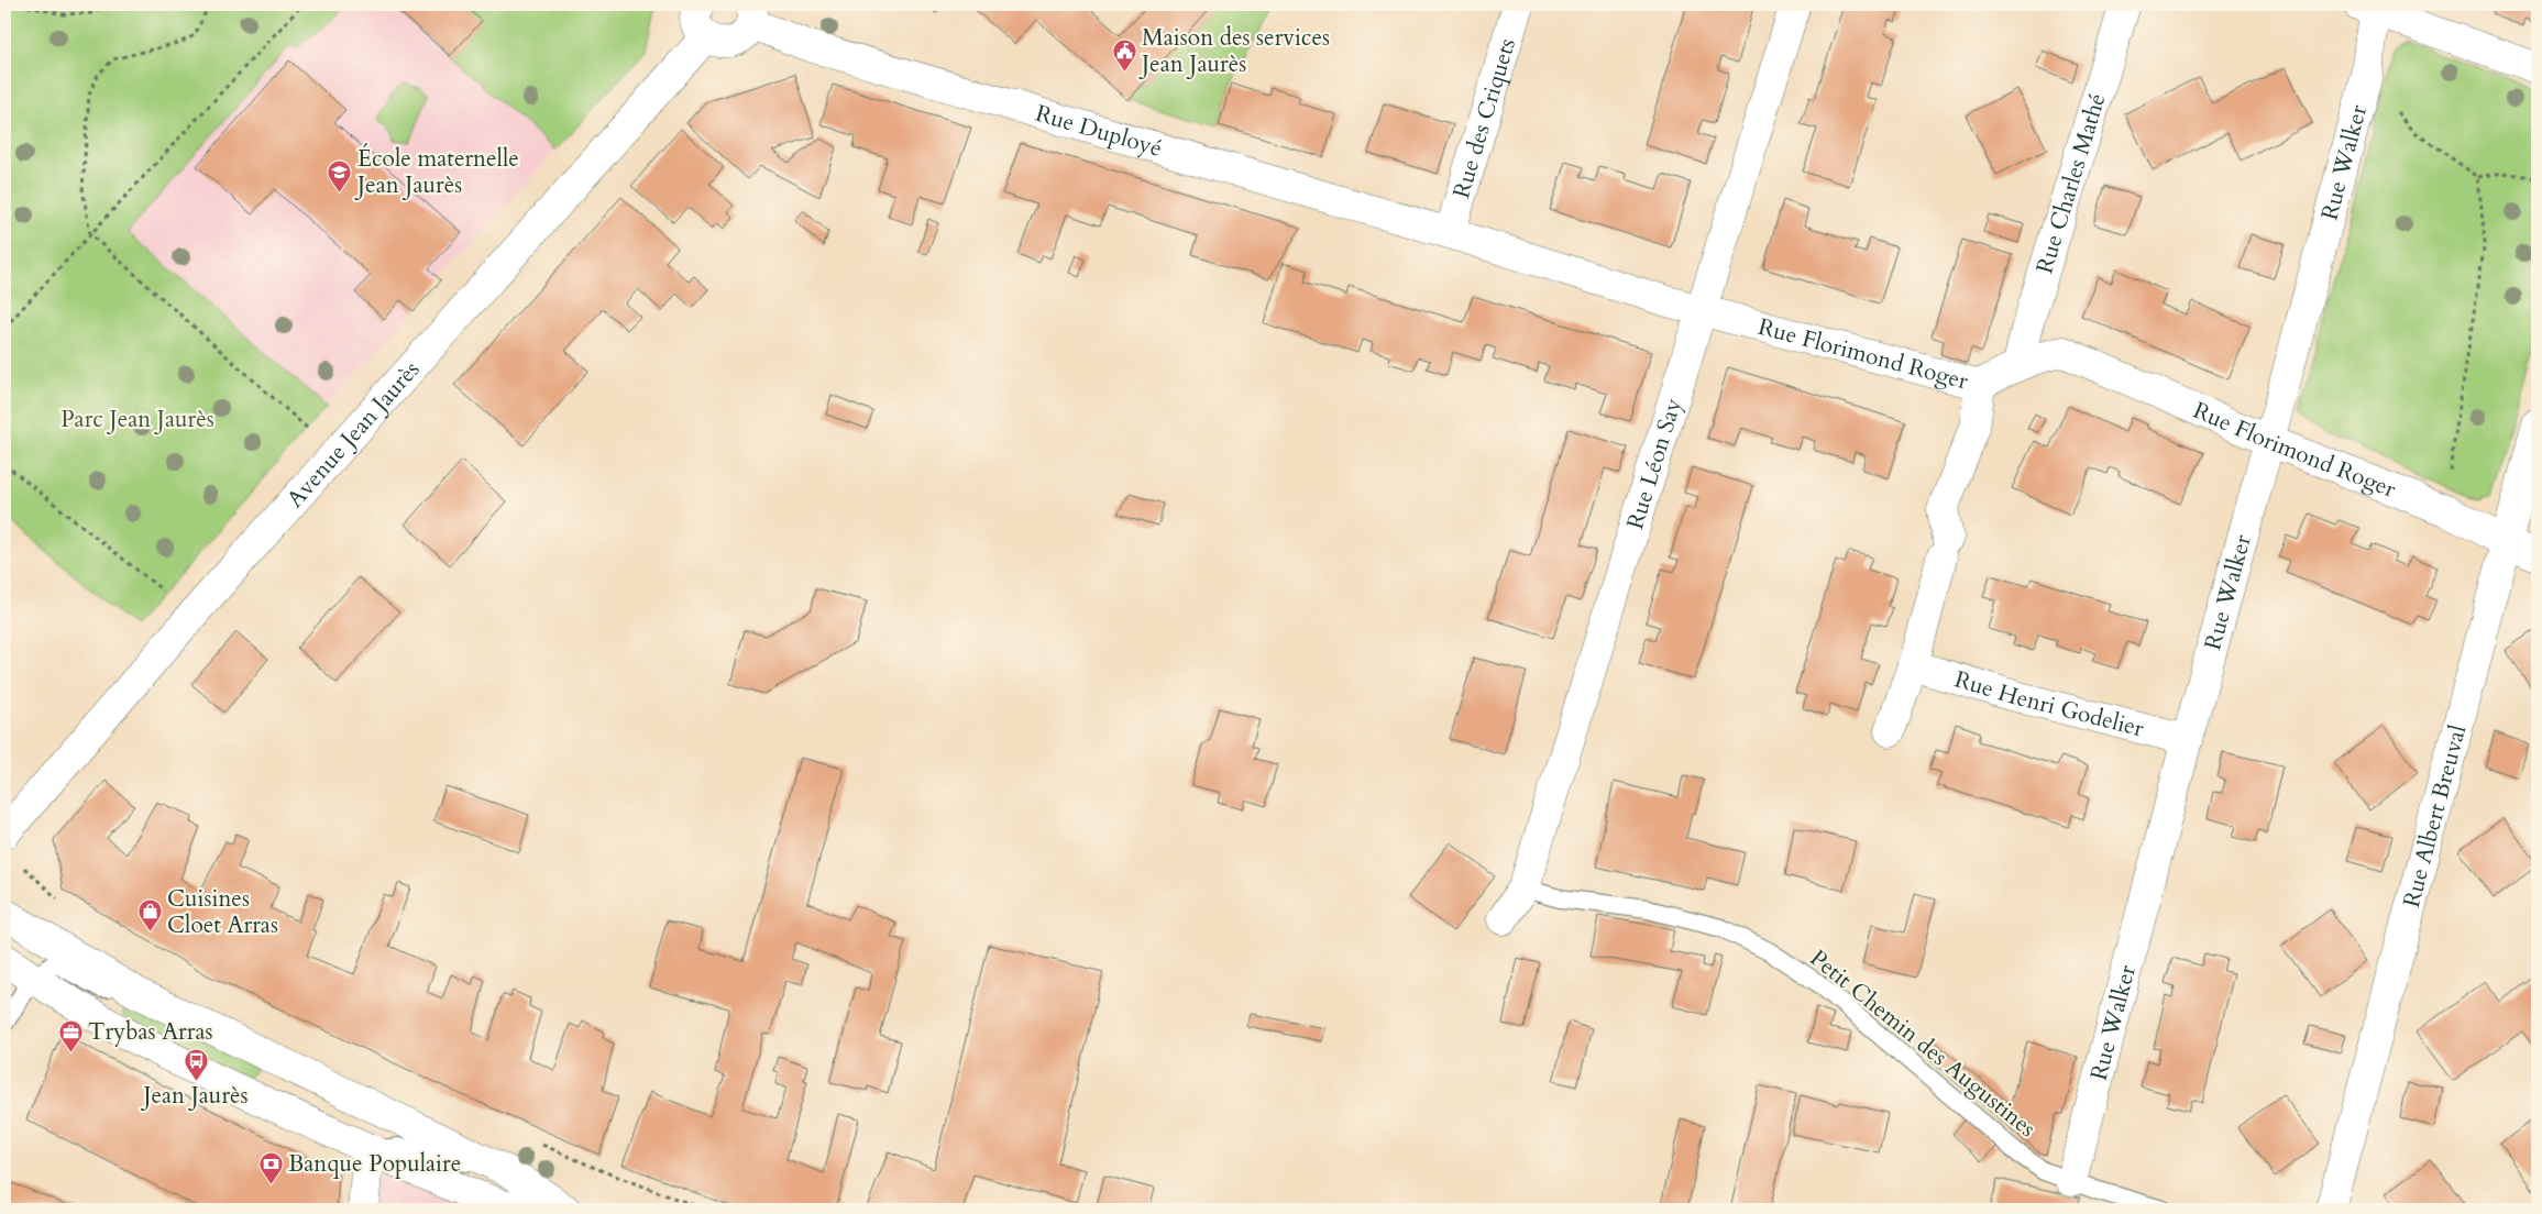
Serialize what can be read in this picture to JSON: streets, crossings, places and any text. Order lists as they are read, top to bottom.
{
  "streets": {
    "street": [
      "Rue des Criquets",
      "Rue Duployé",
      "Rue Walker",
      "Rue Charles Mathé",
      "Rue Florimond Roger",
      "Avenue Jean Jaurès",
      "Rue Léon Say",
      "Rue Henri Godelier",
      "Rue Albert Breuval"
    ],
    "lane": ["Petit Chemin des Augustines"]
  },
  "crossings": [
    ["Rue des Criquets", "Rue Duployé"],
    ["Rue des Criquets", "Rue Florimond Roger"],
    ["Rue Duployé", "Rue Florimond Roger"],
    ["Rue Walker", "Rue Florimond Roger"],
    ["Rue Walker", "Rue Henri Godelier"],
    ["Rue Walker", "Petit Chemin des Augustines"],
    ["Rue Charles Mathé", "Rue Florimond Roger"],
    ["Rue Florimond Roger", "Rue Léon Say"],
    ["Rue Florimond Roger", "Rue Albert Breuval"],
    ["Rue Léon Say", "Petit Chemin des Augustines"]
  ],
  "parks": ["Parc Jean Jaurès"],
  "places": {
    "public building": ["Maison des services Jean Jaurès"],
    "school or university": ["École maternelle Jean Jaurès"],
    "shop": ["Cuisines Cloet Arras"],
    "office": ["Trybas Arras"],
    "bus stop": ["Jean Jaurès"],
    "bank": ["Banque Populaire"]
  }
}
